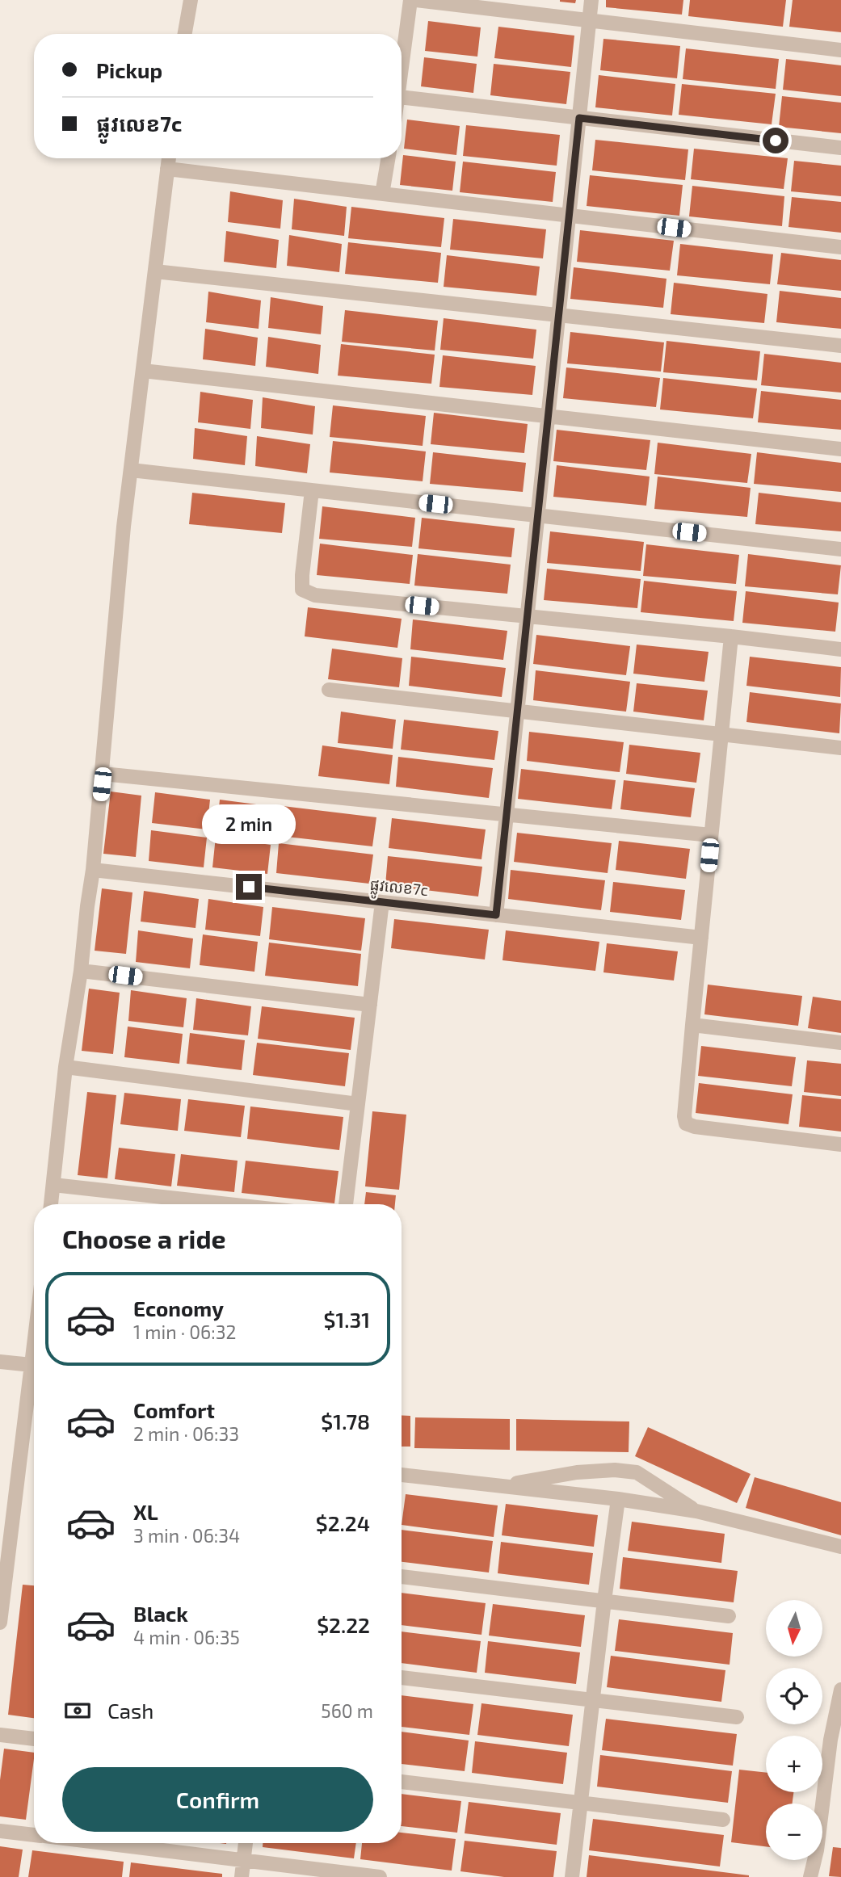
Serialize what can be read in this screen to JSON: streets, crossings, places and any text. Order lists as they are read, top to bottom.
{
  "streets": {
    "street": ["ផ្លូវលេខ7c"]
  },
  "north": "bottom",
  "page": {
    "banner": ["Pickup", "ផ្លូវលេខ7c"],
    "bubble": "2 min",
    "heading": "Choose a ride",
    "list": [
      {
        "name": "Economy",
        "note": "1 min · 06:32",
        "value": "$1.31"
      },
      {
        "name": "Comfort",
        "note": "2 min · 06:33",
        "value": "$1.78"
      },
      {
        "name": "XL",
        "note": "3 min · 06:34",
        "value": "$2.24"
      },
      {
        "name": "Black",
        "note": "4 min · 06:35",
        "value": "$2.22"
      }
    ],
    "map_buttons": ["+", "−"],
    "pay": ["Cash", "560 m"],
    "buttons": "Confirm"
  }
}
